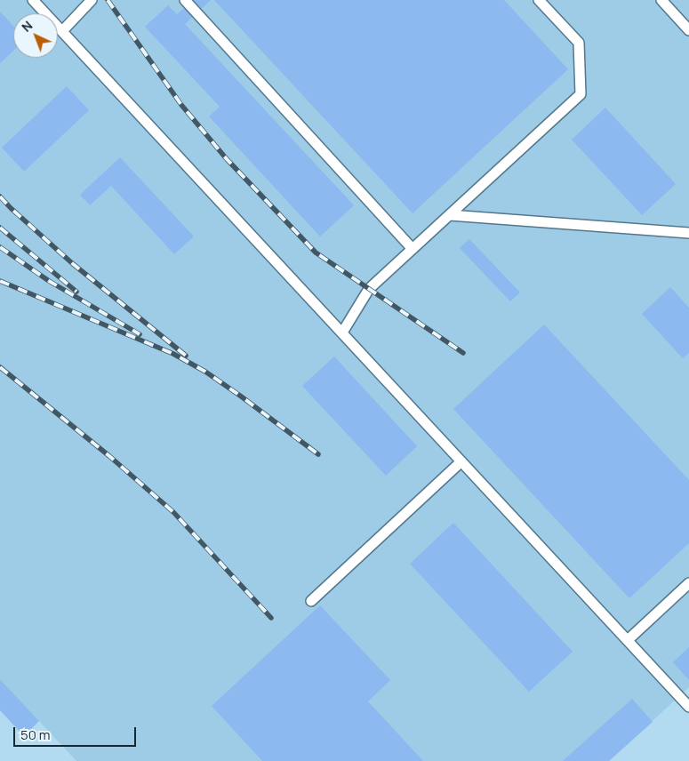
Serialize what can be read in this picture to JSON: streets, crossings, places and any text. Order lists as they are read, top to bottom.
{
  "scale_bar": "50 m",
  "north": "top left"
}
